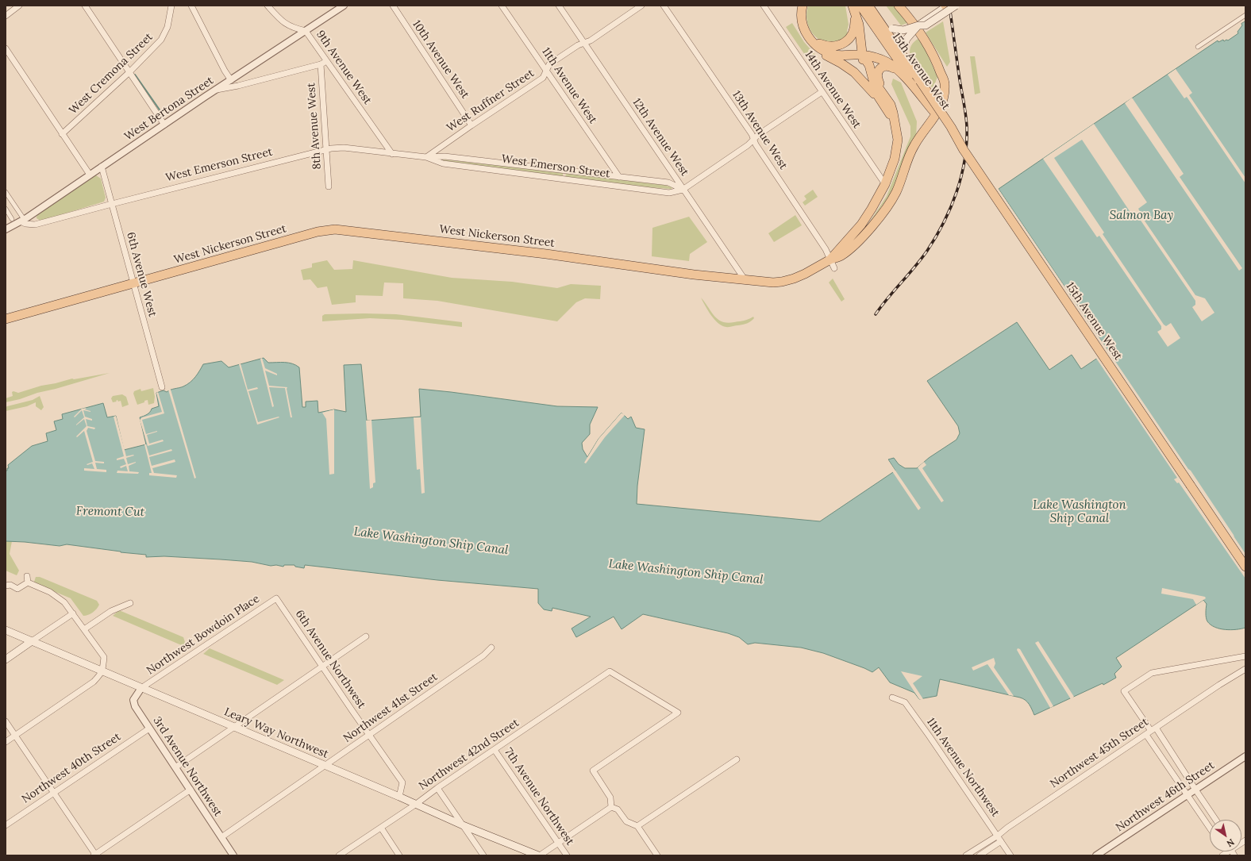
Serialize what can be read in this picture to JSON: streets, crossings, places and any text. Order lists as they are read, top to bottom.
{
  "streets": {
    "main road": ["15th Avenue West", "West Nickerson Street", "Leary Way Northwest"],
    "street": [
      "10th Avenue West",
      "9th Avenue West",
      "West Cremona Street",
      "11th Avenue West",
      "14th Avenue West",
      "West Ruffner Street",
      "West Bertona Street",
      "8th Avenue West",
      "13th Avenue West",
      "12th Avenue West",
      "West Emerson Street",
      "6th Avenue West",
      "Northwest Bowdoin Place",
      "6th Avenue Northwest",
      "Northwest 41st Street",
      "Northwest 45th Street",
      "Northwest 42nd Street",
      "3rd Avenue Northwest",
      "11th Avenue Northwest",
      "Northwest 40th Street",
      "7th Avenue Northwest",
      "Northwest 46th Street"
    ]
  },
  "crossings": [
    ["10th Avenue West", "West Ruffner Street"],
    ["9th Avenue West", "West Bertona Street"],
    ["9th Avenue West", "8th Avenue West"],
    ["9th Avenue West", "West Emerson Street"],
    ["11th Avenue West", "West Ruffner Street"],
    ["11th Avenue West", "West Emerson Street"],
    ["14th Avenue West", "West Emerson Street"],
    ["14th Avenue West", "West Nickerson Street"],
    ["West Ruffner Street", "12th Avenue West"],
    ["West Ruffner Street", "West Emerson Street"],
    ["West Bertona Street", "West Emerson Street"],
    ["West Bertona Street", "6th Avenue West"],
    ["8th Avenue West", "West Emerson Street"],
    ["13th Avenue West", "West Emerson Street"],
    ["13th Avenue West", "West Nickerson Street"],
    ["12th Avenue West", "West Emerson Street"],
    ["12th Avenue West", "West Nickerson Street"],
    ["West Emerson Street", "6th Avenue West"],
    ["West Nickerson Street", "6th Avenue West"],
    ["Northwest Bowdoin Place", "6th Avenue Northwest"],
    ["Northwest Bowdoin Place", "Leary Way Northwest"],
    ["Northwest Bowdoin Place", "3rd Avenue Northwest"],
    ["6th Avenue Northwest", "Northwest 41st Street"],
    ["6th Avenue Northwest", "Leary Way Northwest"],
    ["Northwest 41st Street", "Leary Way Northwest"],
    ["Northwest 41st Street", "3rd Avenue Northwest"],
    ["Leary Way Northwest", "Northwest 42nd Street"],
    ["Leary Way Northwest", "3rd Avenue Northwest"],
    ["Northwest 45th Street", "11th Avenue Northwest"],
    ["Northwest 42nd Street", "7th Avenue Northwest"],
    ["3rd Avenue Northwest", "Northwest 40th Street"]
  ],
  "water": ["Salmon Bay", "Lake Washington Ship Canal", "Fremont Cut"],
  "north": "bottom right"
}
